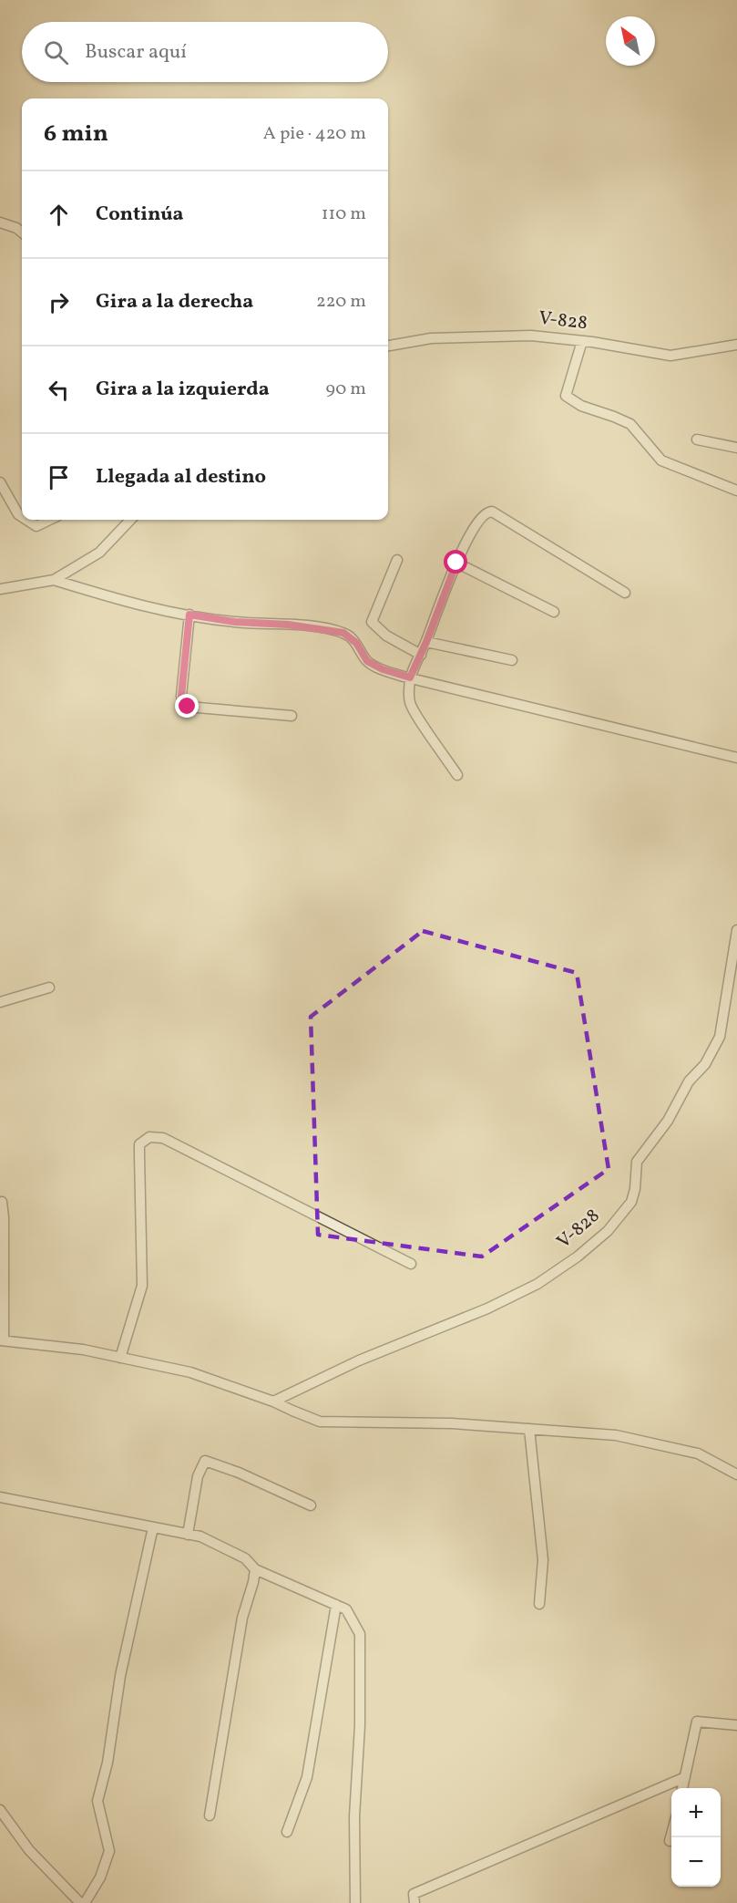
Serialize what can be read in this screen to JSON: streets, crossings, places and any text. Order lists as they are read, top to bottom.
{
  "streets": {
    "street": ["V-828"]
  },
  "north": "top left",
  "page": {
    "search": "Buscar aquí",
    "heading": ["6 min", "A pie · 420 m"],
    "list": [
      ["Continúa", "110 m"],
      ["Gira a la derecha", "220 m"],
      ["Gira a la izquierda", "90 m"],
      "Llegada al destino"
    ],
    "map_buttons": ["+", "−"]
  }
}
